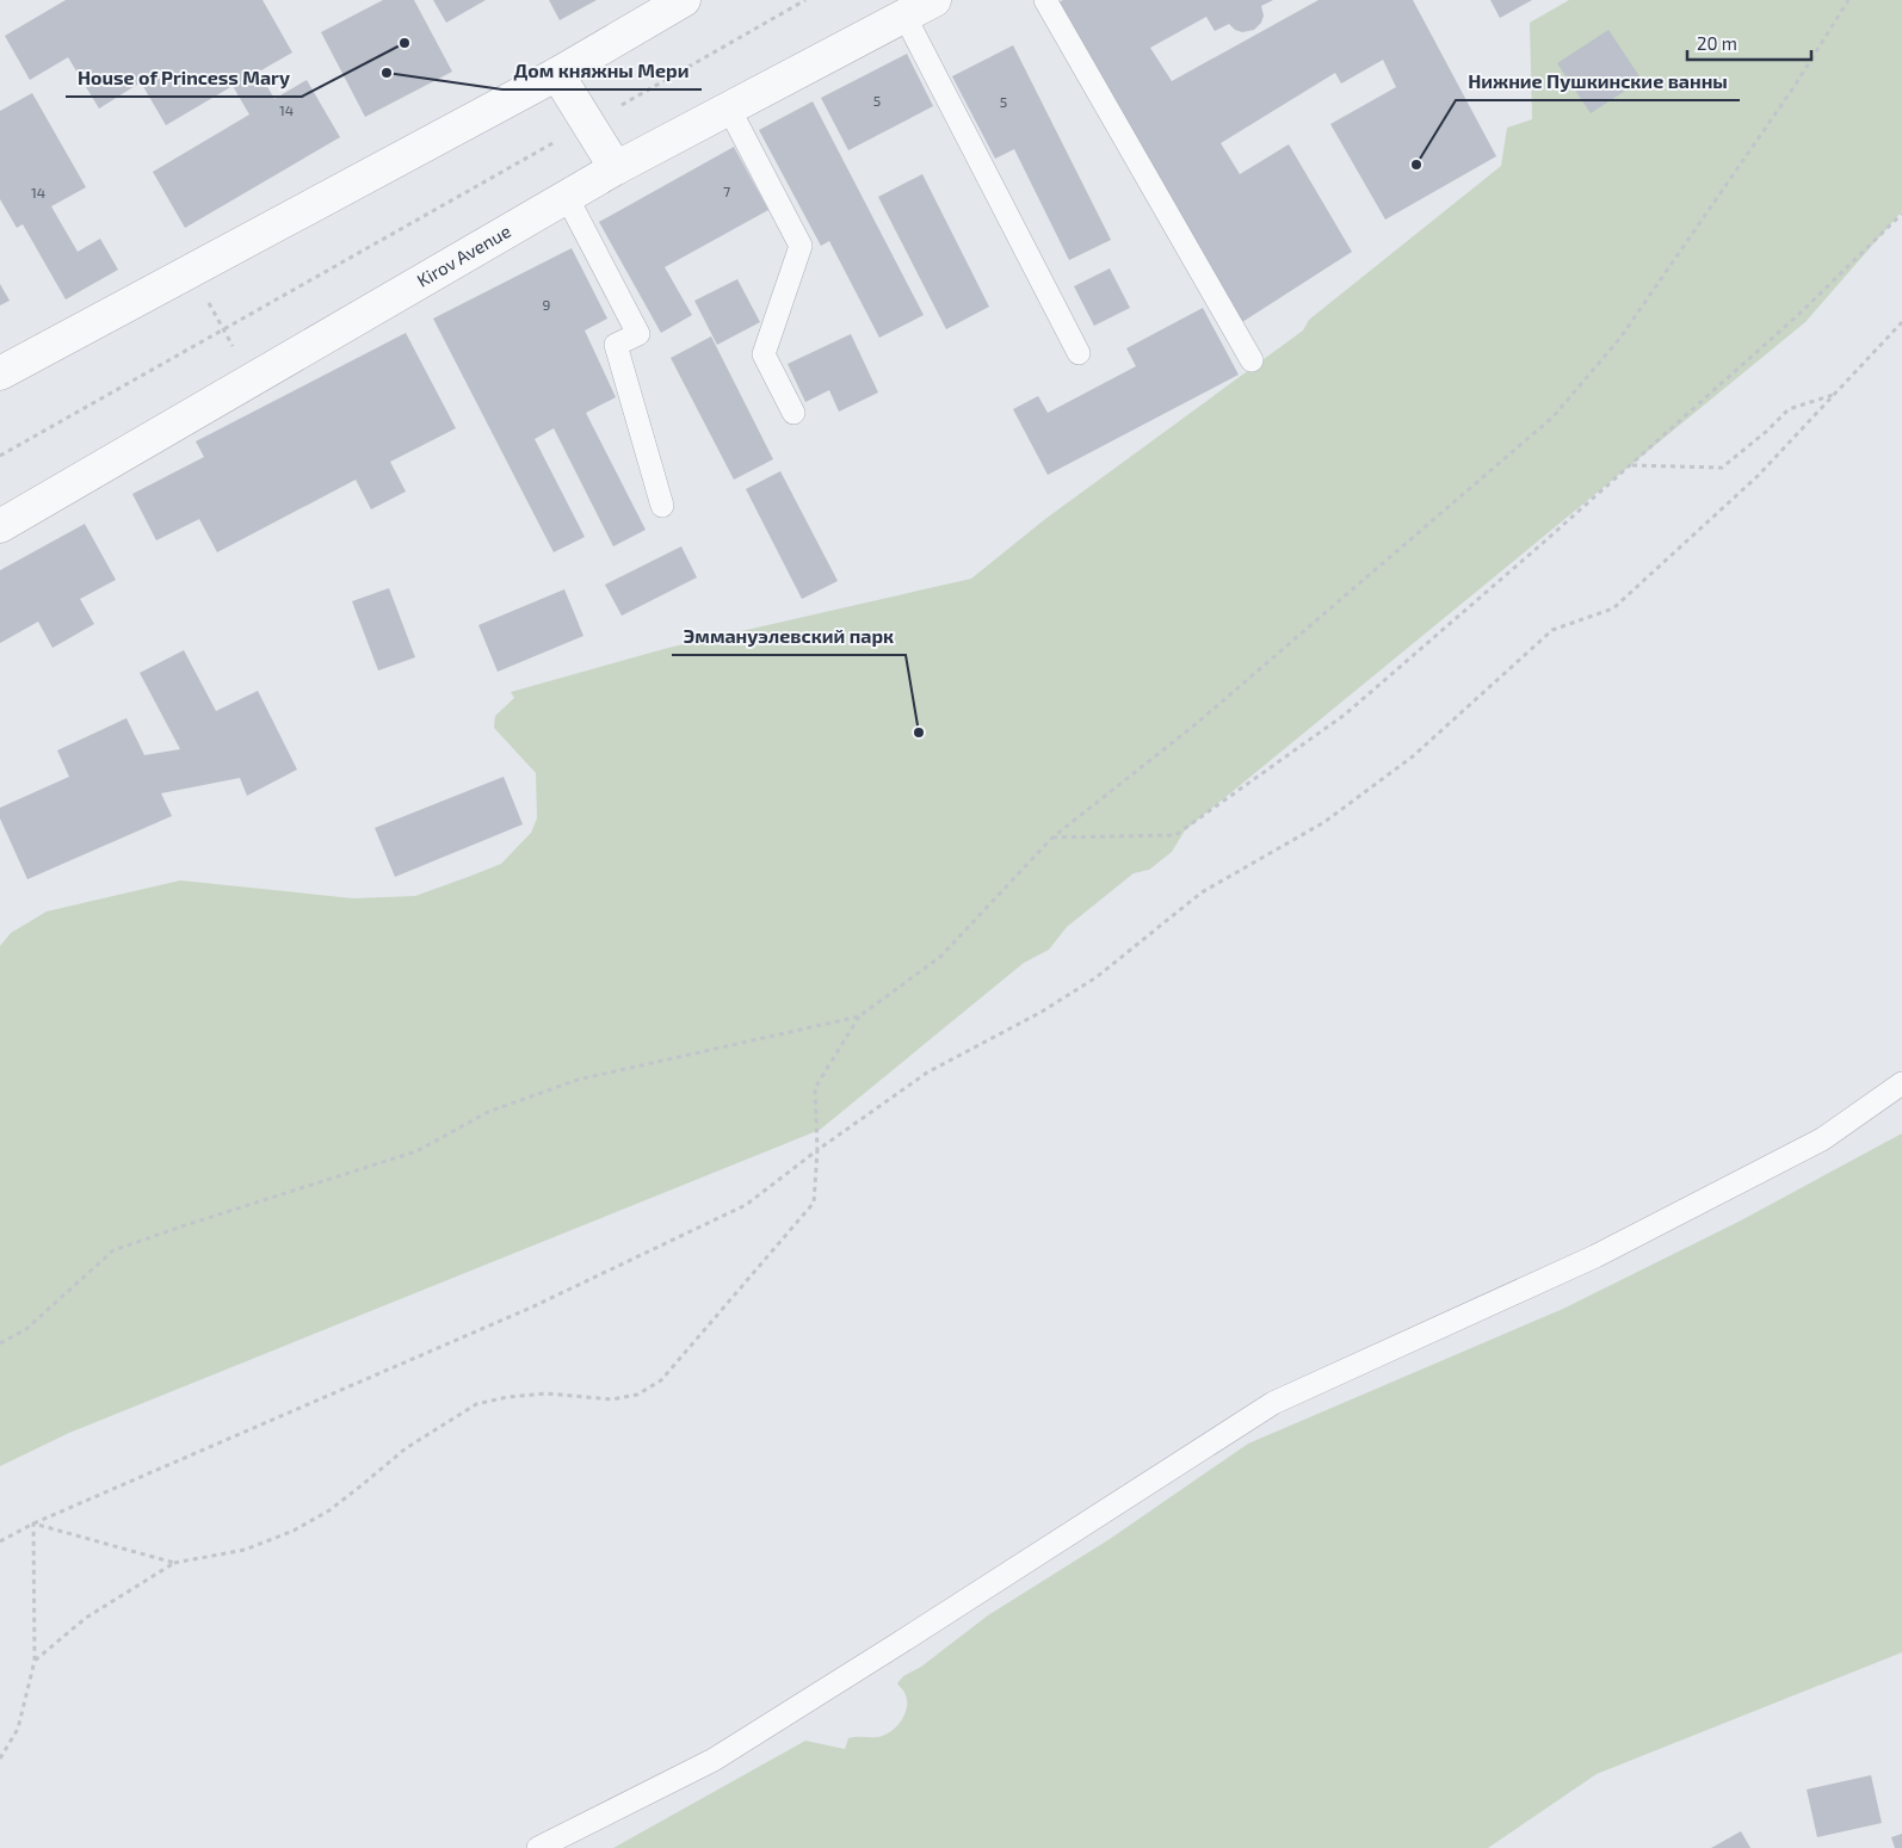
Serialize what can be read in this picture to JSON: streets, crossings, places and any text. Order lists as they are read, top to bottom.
{
  "streets": {
    "street": ["Kirov Avenue"]
  },
  "places": [
    "House of Princess Mary",
    "Дом княжны Мери",
    "Нижние Пушкинские ванны",
    "Эммануэлевский парк"
  ],
  "house_numbers": [
    "5",
    "5",
    "14",
    "7",
    "14",
    "9"
  ],
  "scale_bar": "20 m"
}
